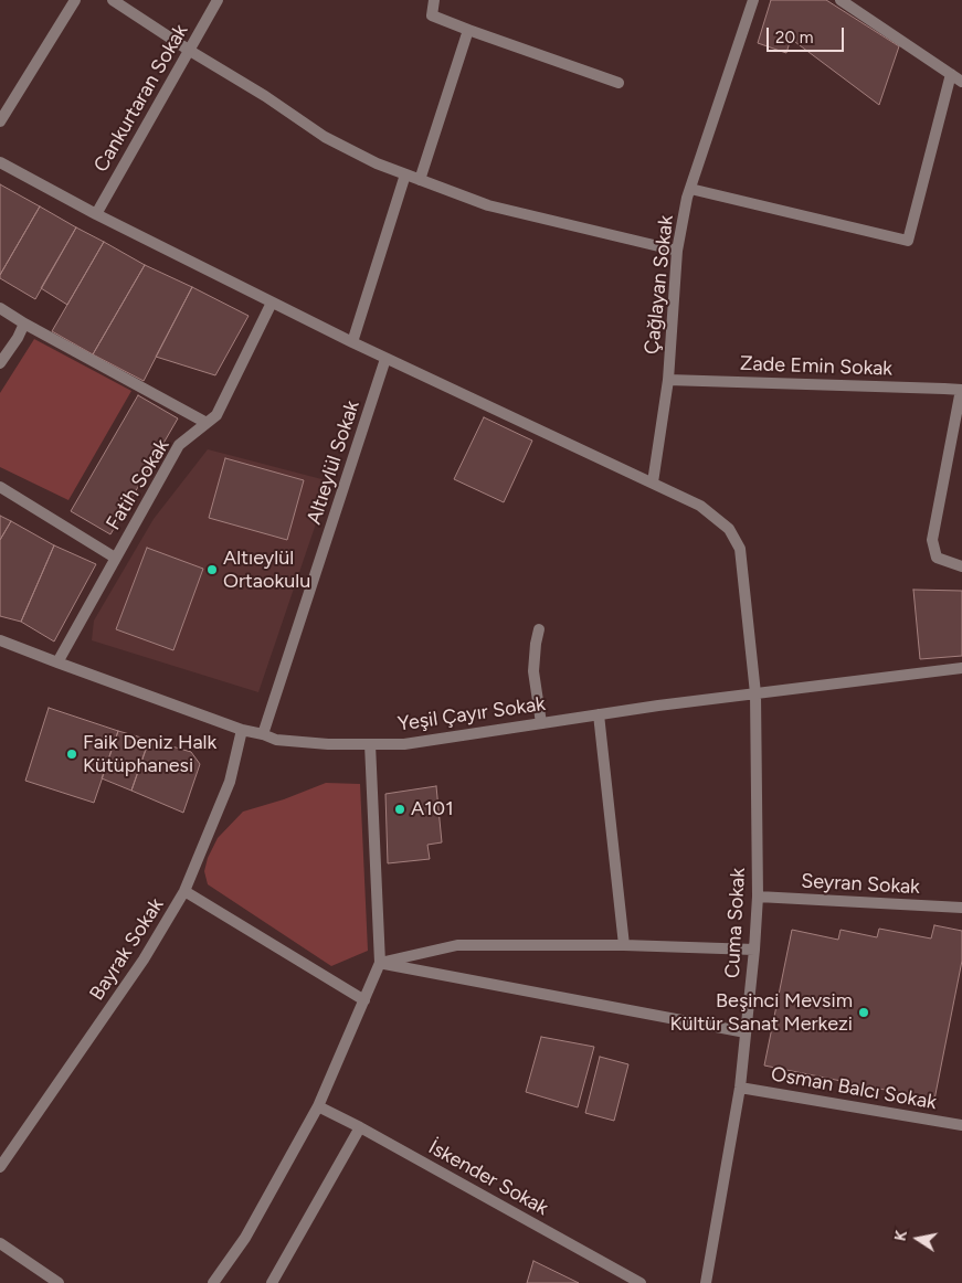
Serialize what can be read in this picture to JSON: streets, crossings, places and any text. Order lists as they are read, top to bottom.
{
  "streets": {
    "street": [
      "Cankurtaran Sokak",
      "Çağlayan Sokak",
      "Zade Emin Sokak",
      "Altıeylül Sokak",
      "Fatih Sokak",
      "Yeşil Çayır Sokak",
      "Seyran Sokak",
      "Cuma Sokak",
      "Bayrak Sokak",
      "Osman Balcı Sokak",
      "İskender Sokak"
    ]
  },
  "crossings": [
    ["Cankurtaran Sokak", "Cuma Sokak"],
    ["Çağlayan Sokak", "Zade Emin Sokak"],
    ["Çağlayan Sokak", "Cuma Sokak"],
    ["Altıeylül Sokak", "Yeşil Çayır Sokak"],
    ["Altıeylül Sokak", "Cuma Sokak"],
    ["Fatih Sokak", "Yeşil Çayır Sokak"],
    ["Fatih Sokak", "Cuma Sokak"],
    ["Yeşil Çayır Sokak", "Cuma Sokak"],
    ["Yeşil Çayır Sokak", "Bayrak Sokak"],
    ["Seyran Sokak", "Cuma Sokak"],
    ["Cuma Sokak", "Osman Balcı Sokak"]
  ],
  "places": [
    "Altıeylül Ortaokulu",
    "Faik Deniz Halk Kütüphanesi",
    "A101",
    "Beşinci Mevsim Kültür Sanat Merkezi"
  ],
  "scale_bar": "20 m",
  "north": "left"
}
